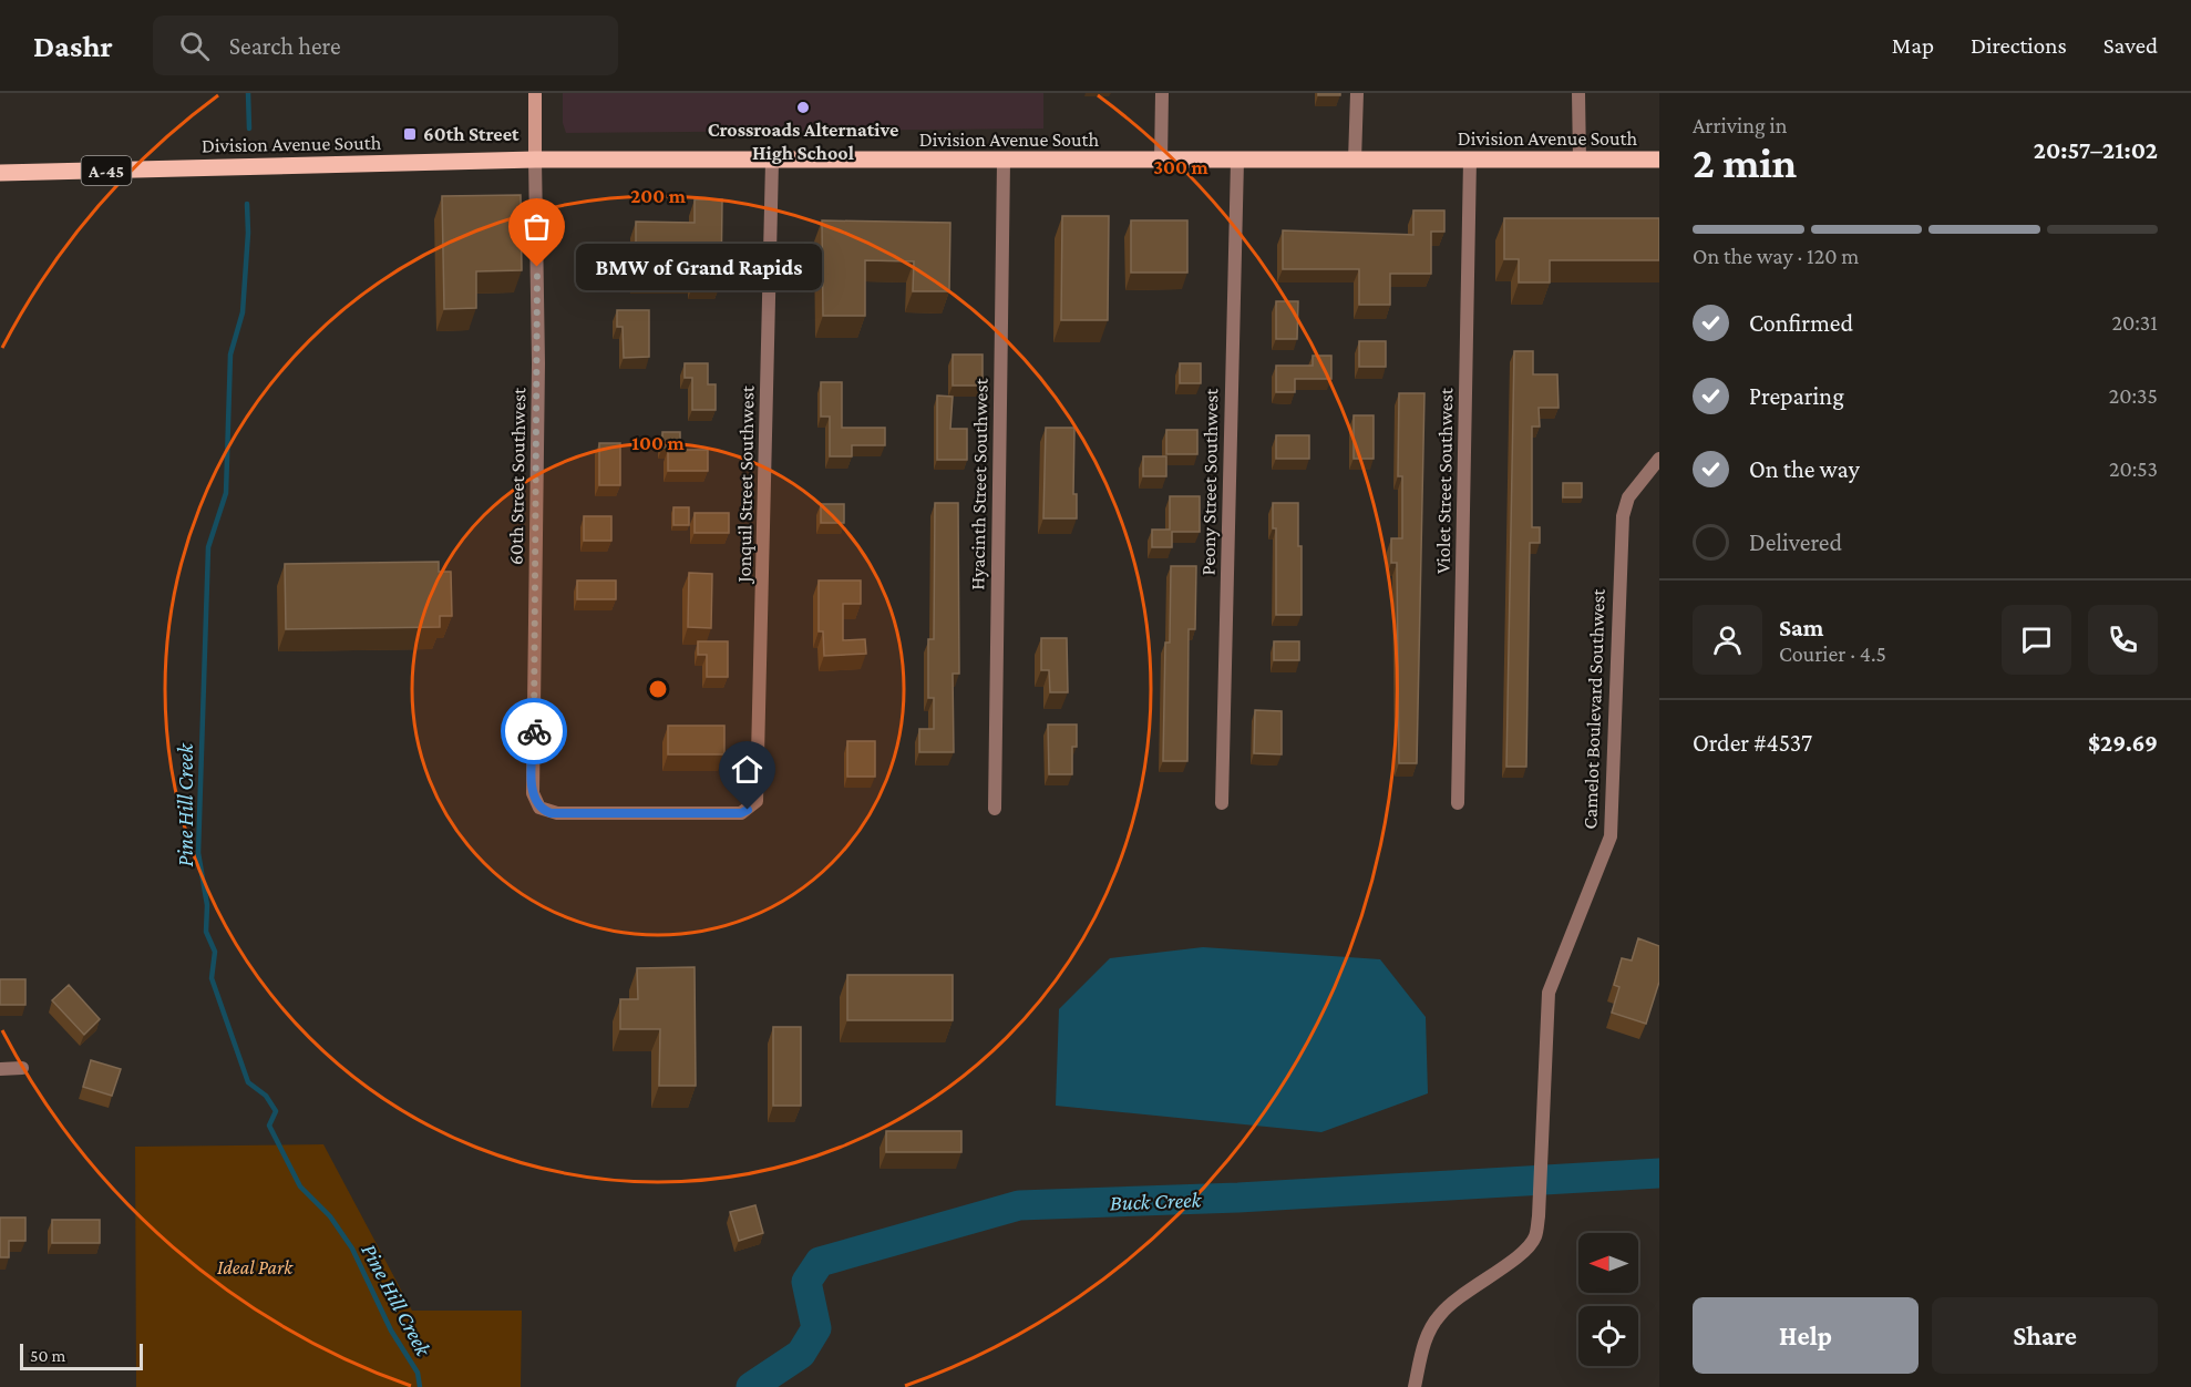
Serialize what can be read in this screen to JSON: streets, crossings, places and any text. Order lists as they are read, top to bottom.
{
  "streets": {
    "main road": ["Division Avenue South", "A-45"],
    "street": [
      "60th Street Southwest",
      "Violet Street Southwest",
      "Peony Street Southwest",
      "Jonquil Street Southwest",
      "Hyacinth Street Southwest",
      "Camelot Boulevard Southwest"
    ]
  },
  "crossings": [
    ["Division Avenue South", "60th Street Southwest"],
    ["Division Avenue South", "Violet Street Southwest"],
    ["Division Avenue South", "Peony Street Southwest"],
    ["Division Avenue South", "Jonquil Street Southwest"],
    ["Division Avenue South", "Hyacinth Street Southwest"],
    ["60th Street Southwest", "Jonquil Street Southwest"]
  ],
  "water": ["Pine Hill Creek", "Buck Creek"],
  "parks": ["Ideal Park"],
  "places": {
    "other": ["Crossroads Alternative High School", "BMW of Grand Rapids"],
    "transit": ["60th Street"]
  },
  "scale_bar": "50 m",
  "north": "left",
  "page": {
    "header": "Dashr",
    "search": "Search here",
    "nav": ["Map", "Directions", "Saved"],
    "heading": ["2 min", "Arriving in", "20:57–21:02"],
    "panel": [
      "Sam",
      "Courier · 4.5",
      "Order #4537",
      "$29.69"
    ],
    "bar": "On the way · 120 m",
    "bubble": "BMW of Grand Rapids",
    "list": [
      ["Confirmed", "20:31"],
      ["Preparing", "20:35"],
      ["On the way", "20:53"],
      "Delivered"
    ],
    "buttons": ["Help", "Share"],
    "scale": "50 m"
  },
  "rings": ["300 m", "200 m", "100 m"]
}
